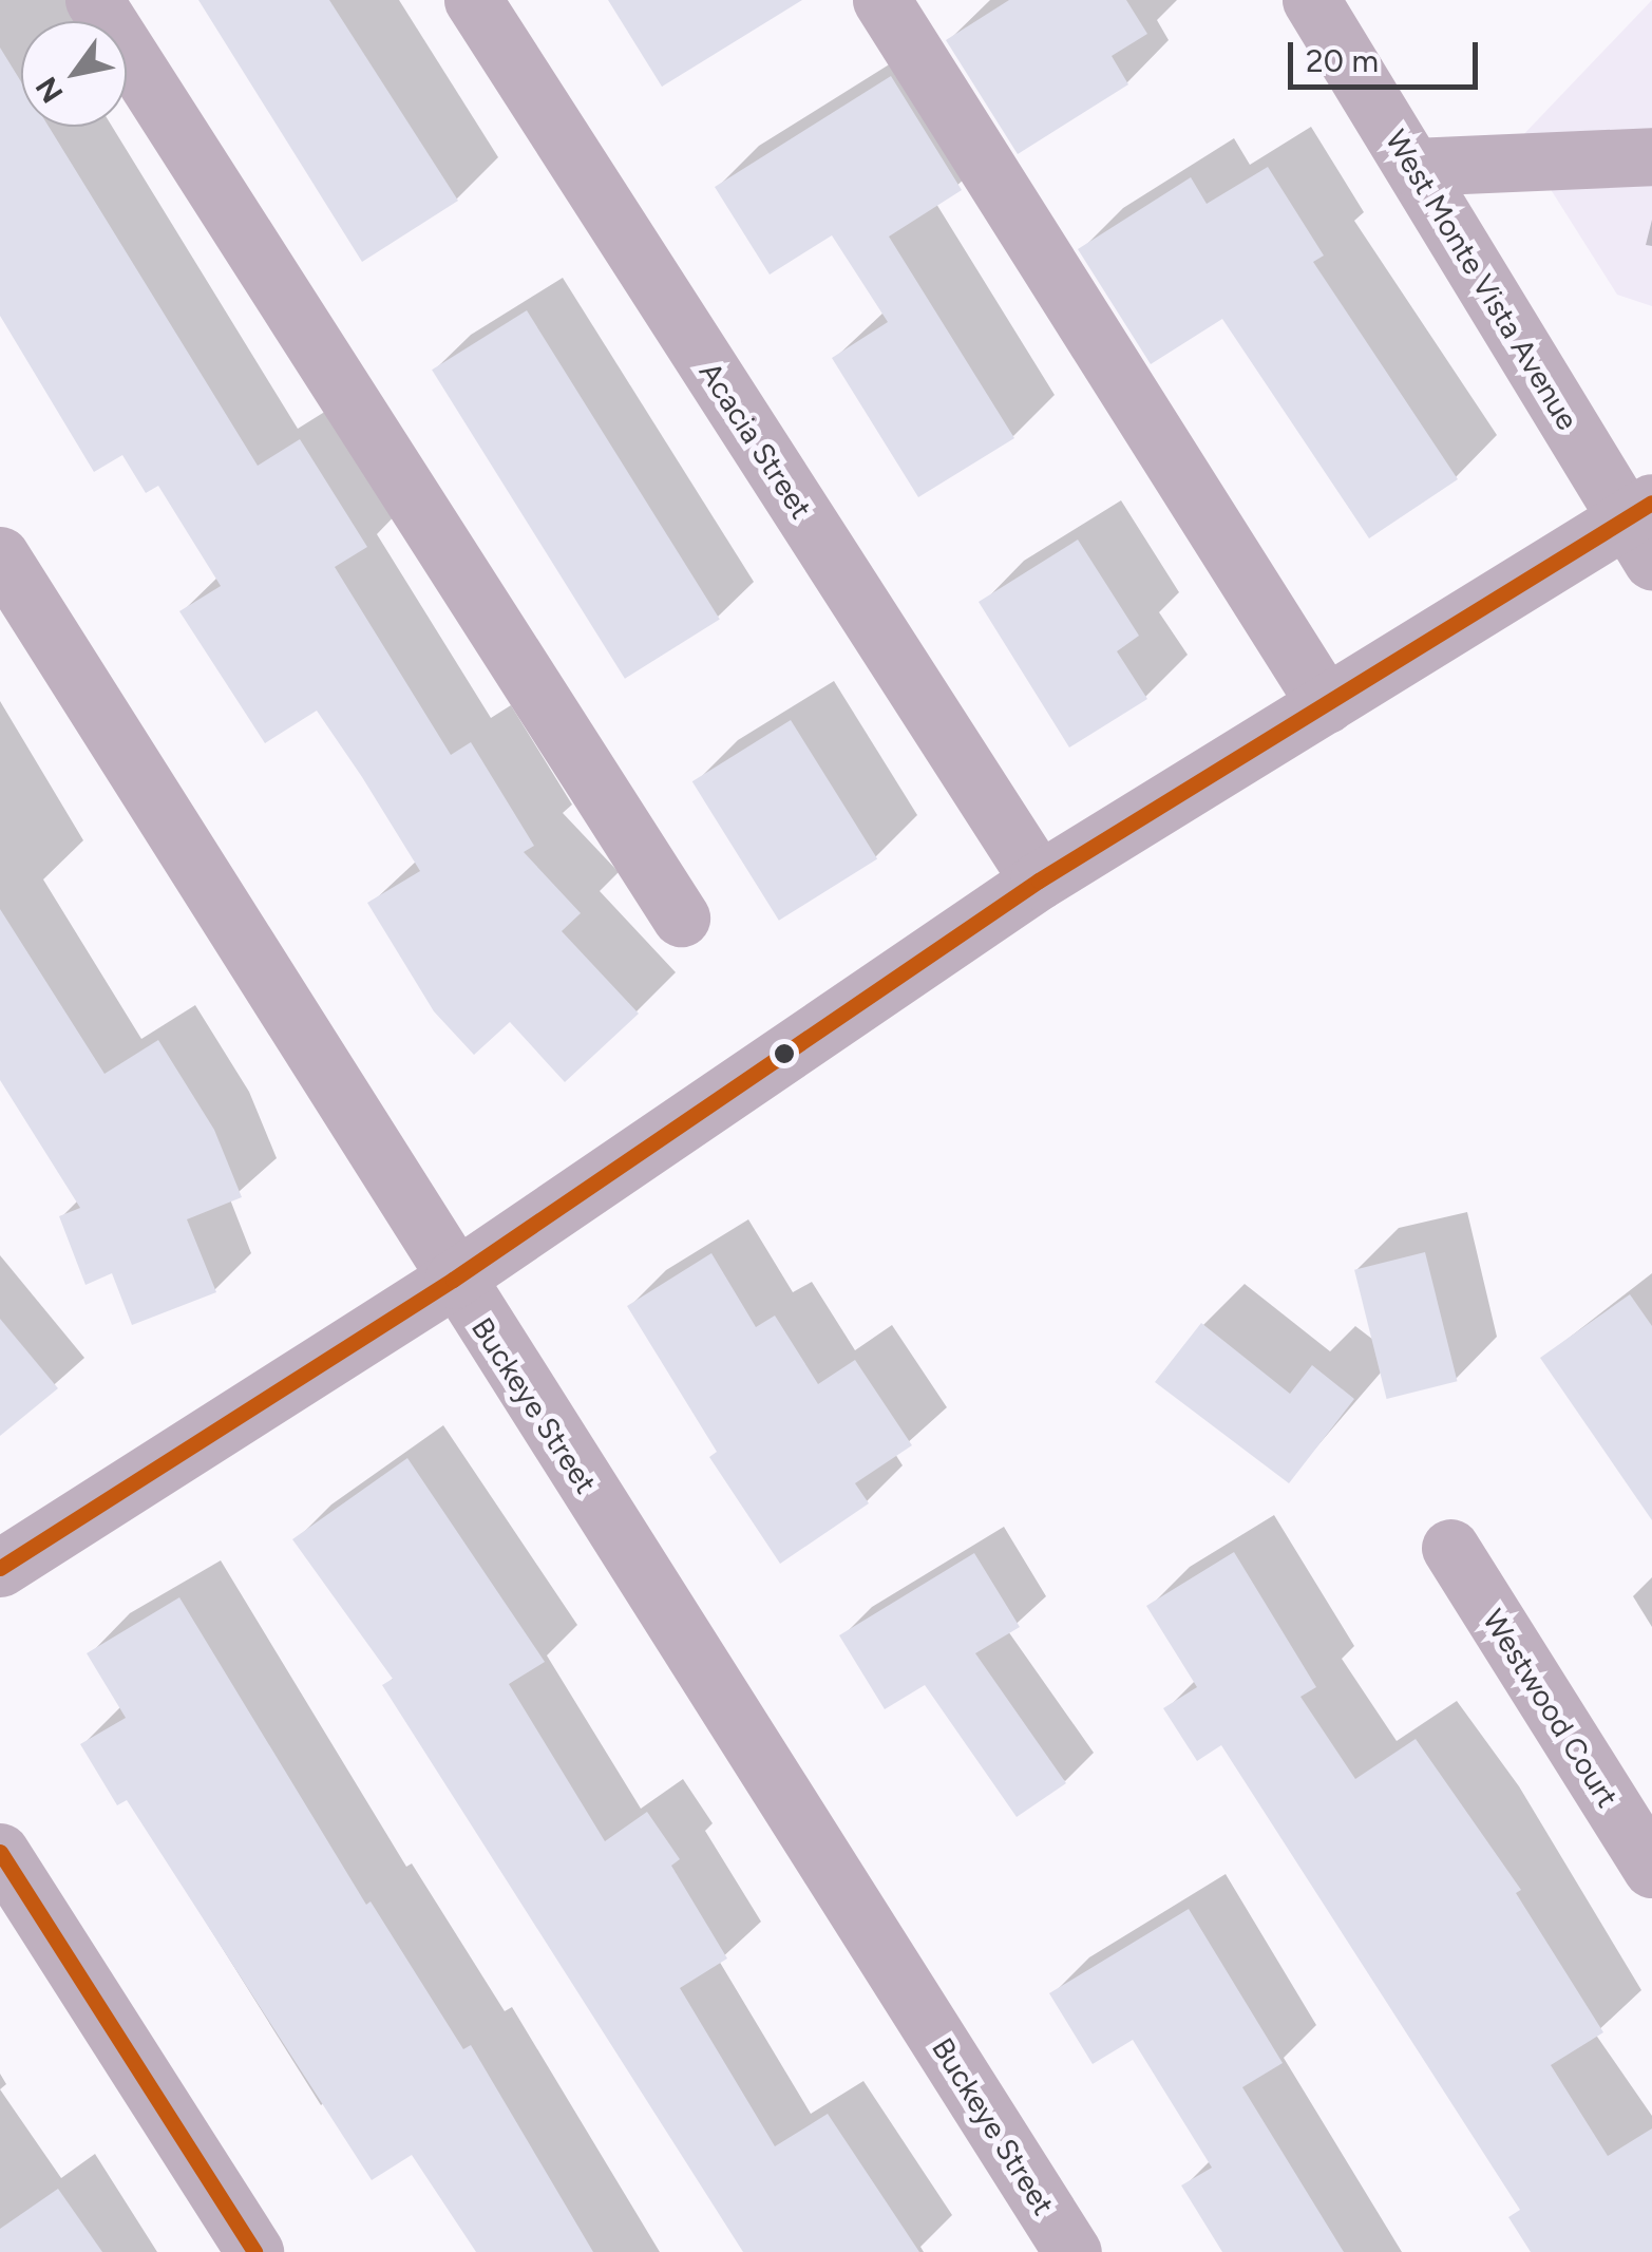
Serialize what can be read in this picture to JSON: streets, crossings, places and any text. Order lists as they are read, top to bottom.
{
  "streets": {
    "street": [
      "West Monte Vista Avenue",
      "Acacia Street",
      "Buckeye Street",
      "Westwood Court"
    ]
  },
  "scale_bar": "20 m",
  "north": "bottom left"
}
